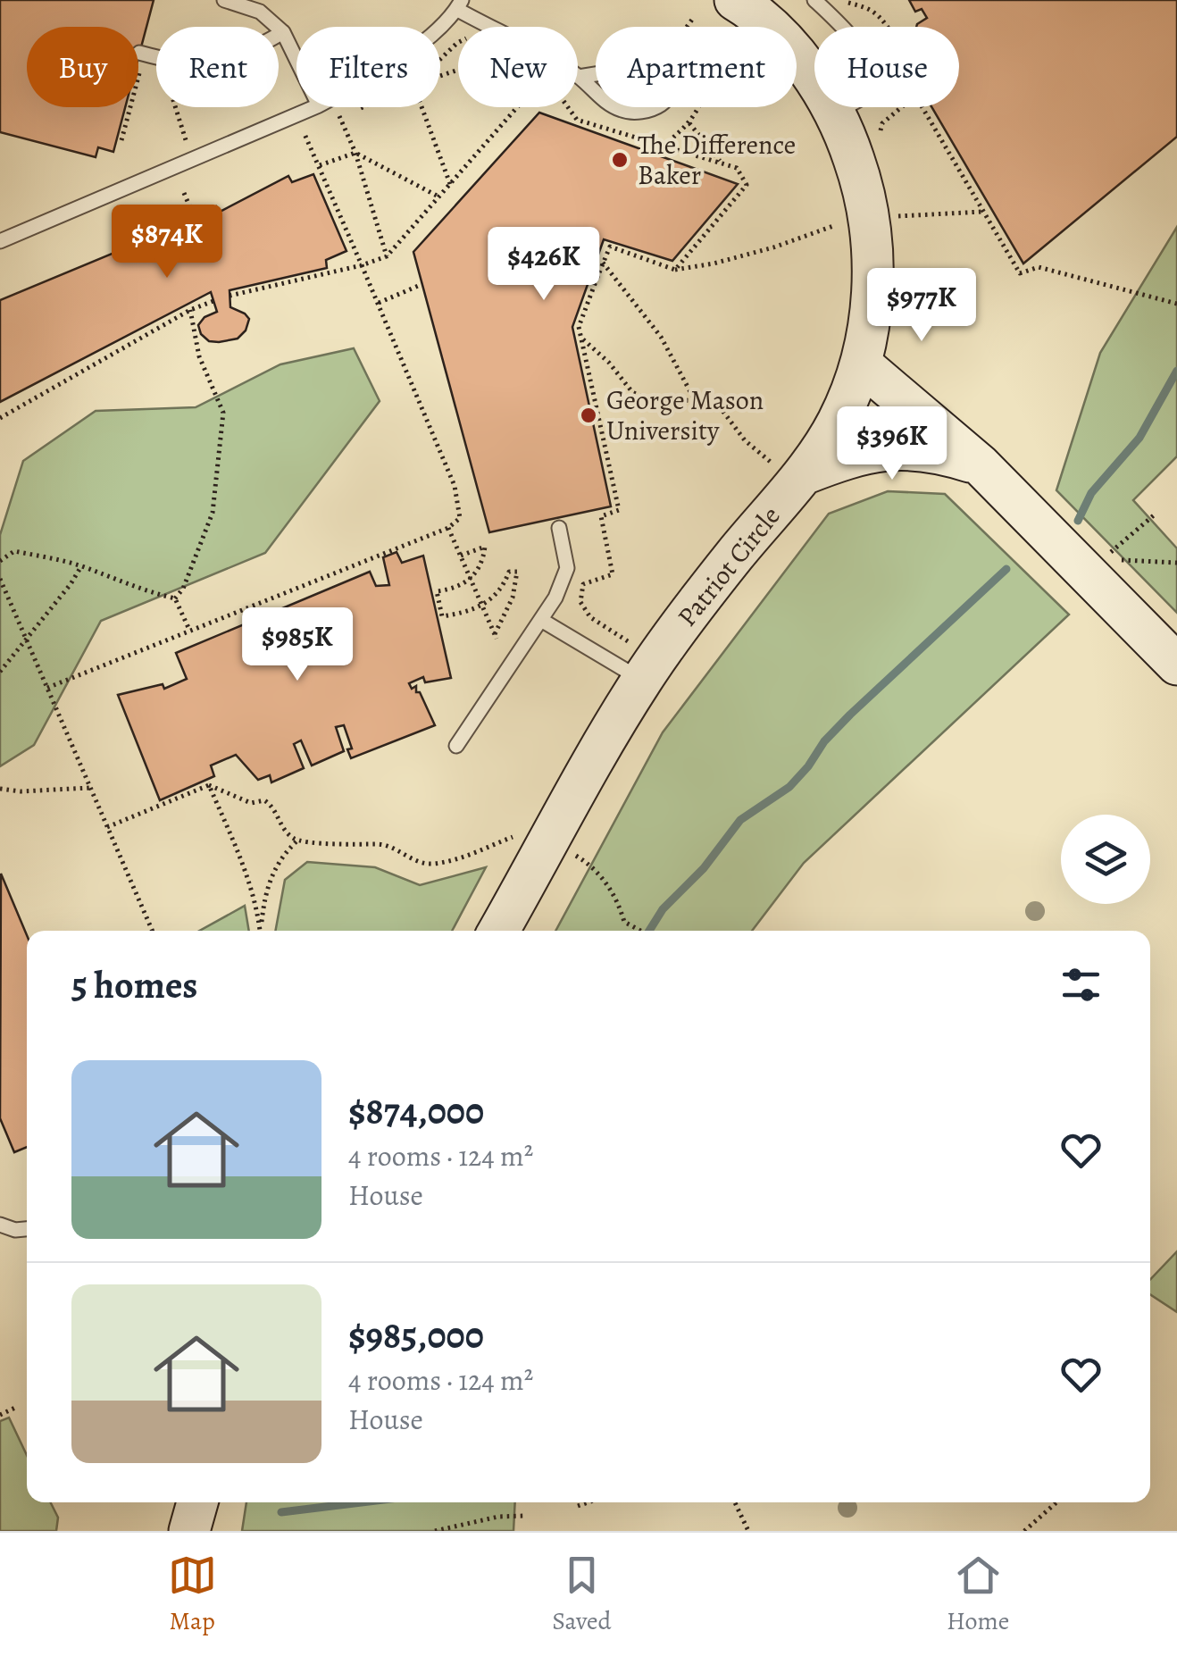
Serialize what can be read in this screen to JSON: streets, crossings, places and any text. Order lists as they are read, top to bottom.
{
  "streets": {
    "street": ["Patriot Circle"]
  },
  "places": ["The Difference Baker", "George Mason University"],
  "page": {
    "chip": [
      "Buy",
      "Rent",
      "Filters",
      "New",
      "Apartment",
      "House"
    ],
    "price": [
      "$874K",
      "$426K",
      "$977K",
      "$396K",
      "$985K"
    ],
    "heading": "5 homes",
    "list": [
      {
        "name": "$874,000",
        "note": "4 rooms · 124 m² · House"
      },
      {
        "name": "$985,000",
        "note": "4 rooms · 124 m² · House"
      }
    ],
    "tabs": ["Map", "Saved", "Home"]
  }
}
